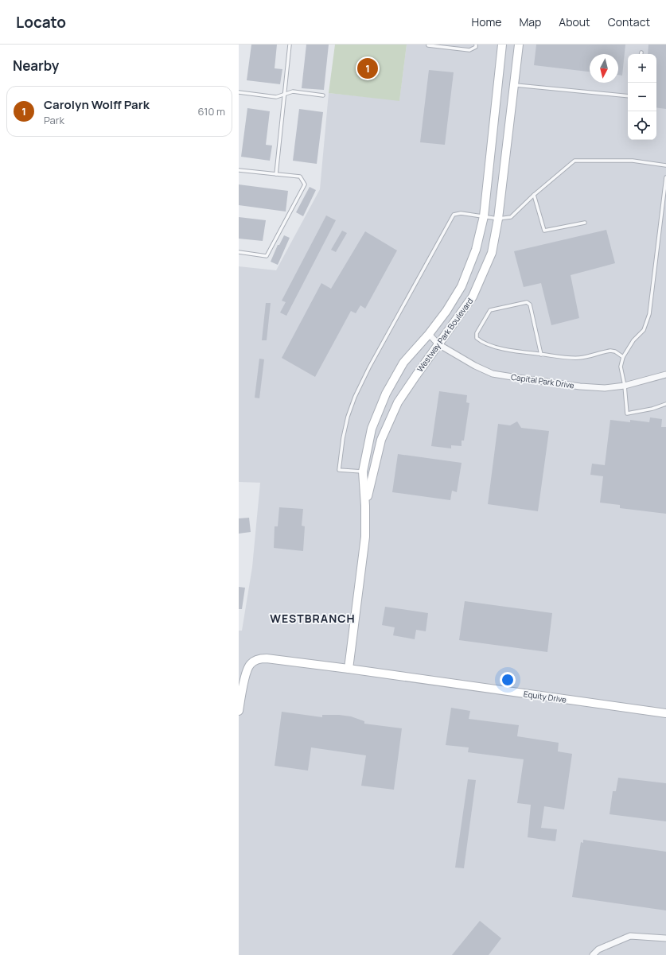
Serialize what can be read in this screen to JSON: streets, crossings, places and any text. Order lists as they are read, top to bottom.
{
  "streets": {
    "street": ["Westway Park Boulevard", "Capital Park Drive", "Equity Drive"]
  },
  "crossings": [
    ["Westway Park Boulevard", "Capital Park Drive"],
    ["Westway Park Boulevard", "Equity Drive"]
  ],
  "districts": ["WESTBRANCH"],
  "north": "bottom",
  "page": {
    "header": "Locato",
    "nav": [
      "Home",
      "Map",
      "About",
      "Contact"
    ],
    "heading": "Nearby",
    "map_buttons": ["+", "−"],
    "pins": "1",
    "list": [
      {
        "mark": "1",
        "name": "Carolyn Wolff Park",
        "note": "Park",
        "value": "610 m"
      }
    ]
  }
}
